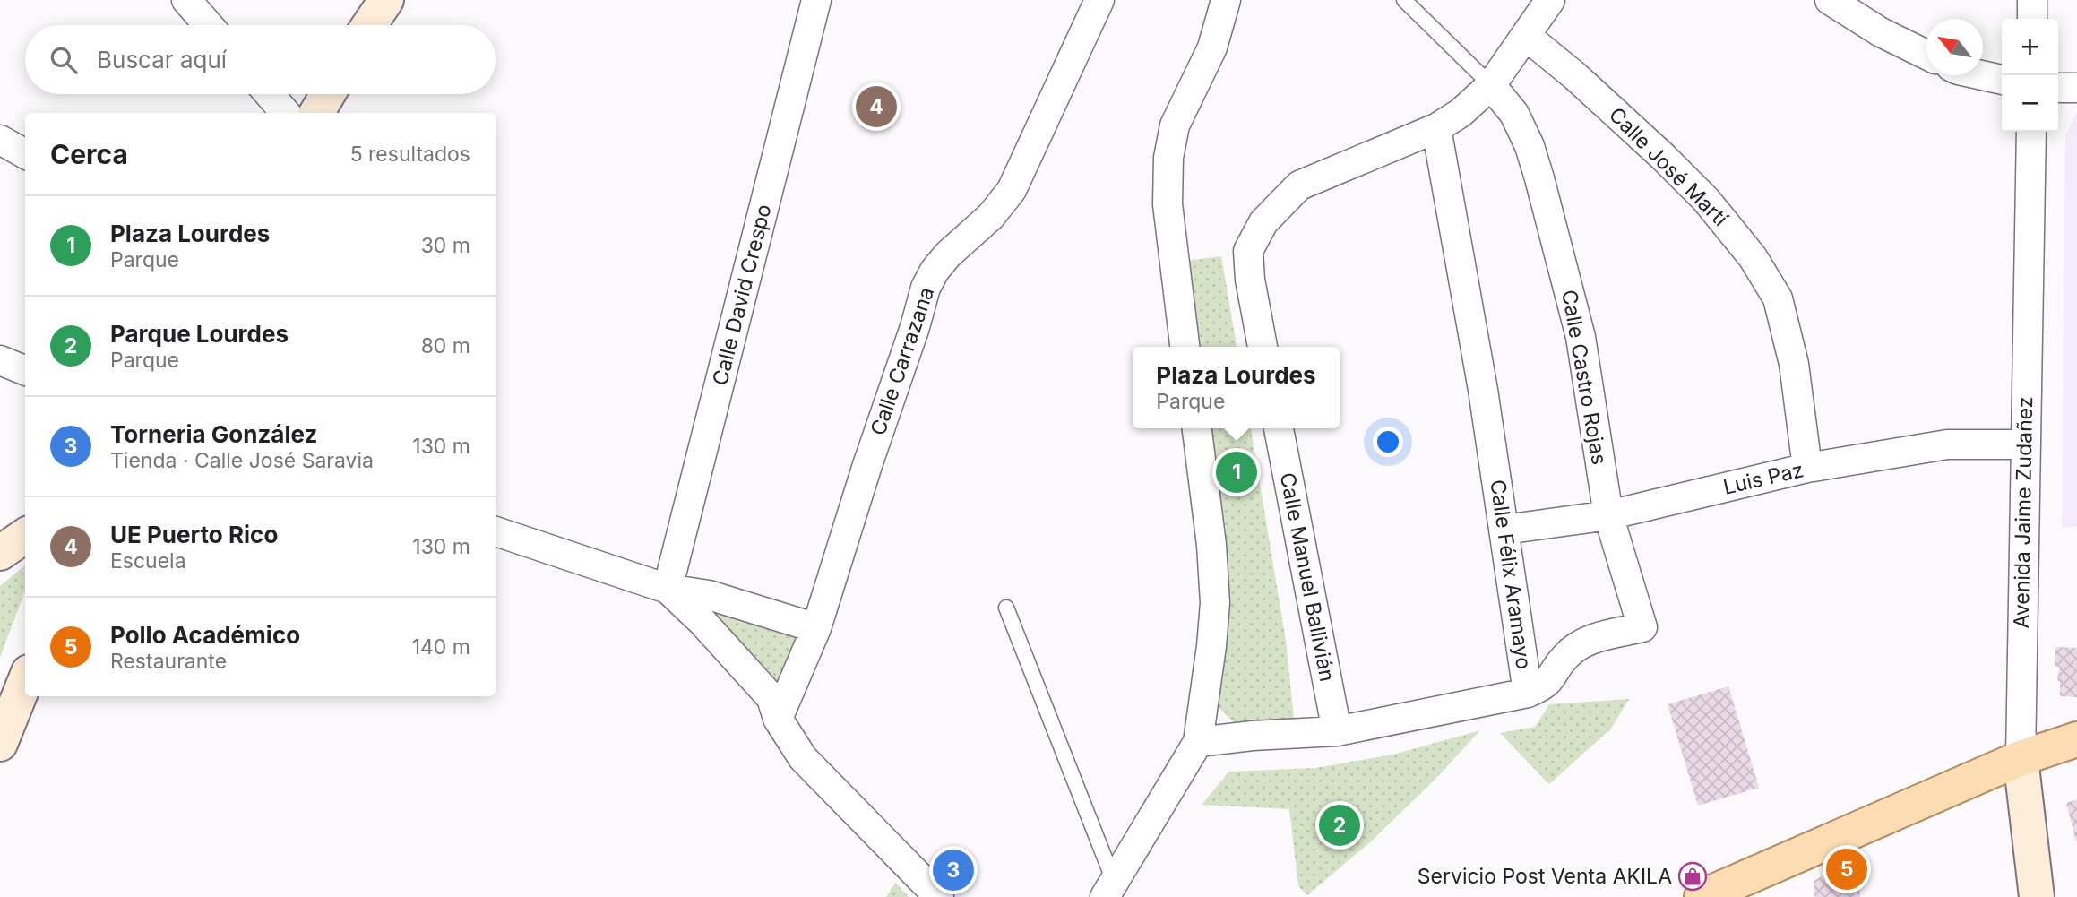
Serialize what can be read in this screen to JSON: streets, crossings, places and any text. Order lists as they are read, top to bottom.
{
  "streets": {
    "street": [
      "Calle José Martí",
      "Calle David Crespo",
      "Calle Carrazana",
      "Calle Castro Rojas",
      "Luis Paz",
      "Avenida Jaime Zudañez",
      "Calle Félix Aramayo",
      "Calle Manuel Ballivián"
    ]
  },
  "crossings": [
    ["Calle José Martí", "Luis Paz"],
    ["Calle Castro Rojas", "Luis Paz"],
    ["Calle Castro Rojas", "Calle Félix Aramayo"],
    ["Luis Paz", "Avenida Jaime Zudañez"],
    ["Luis Paz", "Calle Félix Aramayo"],
    ["Calle Félix Aramayo", "Calle Manuel Ballivián"]
  ],
  "places": {
    "shop": ["Servicio Post Venta AKILA"]
  },
  "north": "top left",
  "page": {
    "map_buttons": ["+", "−"],
    "search": "Buscar aquí",
    "pins": [
      "4",
      "1",
      "2",
      "5",
      "3"
    ],
    "heading": ["Cerca", "5 resultados"],
    "list": [
      {
        "mark": "1",
        "name": "Plaza Lourdes",
        "note": "Parque",
        "value": "30 m"
      },
      {
        "mark": "2",
        "name": "Parque Lourdes",
        "note": "Parque",
        "value": "80 m"
      },
      {
        "mark": "3",
        "name": "Torneria González",
        "note": "Tienda · Calle José Saravia",
        "value": "130 m"
      },
      {
        "mark": "4",
        "name": "UE Puerto Rico",
        "note": "Escuela",
        "value": "130 m"
      },
      {
        "mark": "5",
        "name": "Pollo Académico",
        "note": "Restaurante",
        "value": "140 m"
      }
    ],
    "popup": ["Plaza Lourdes", "Parque"]
  }
}
